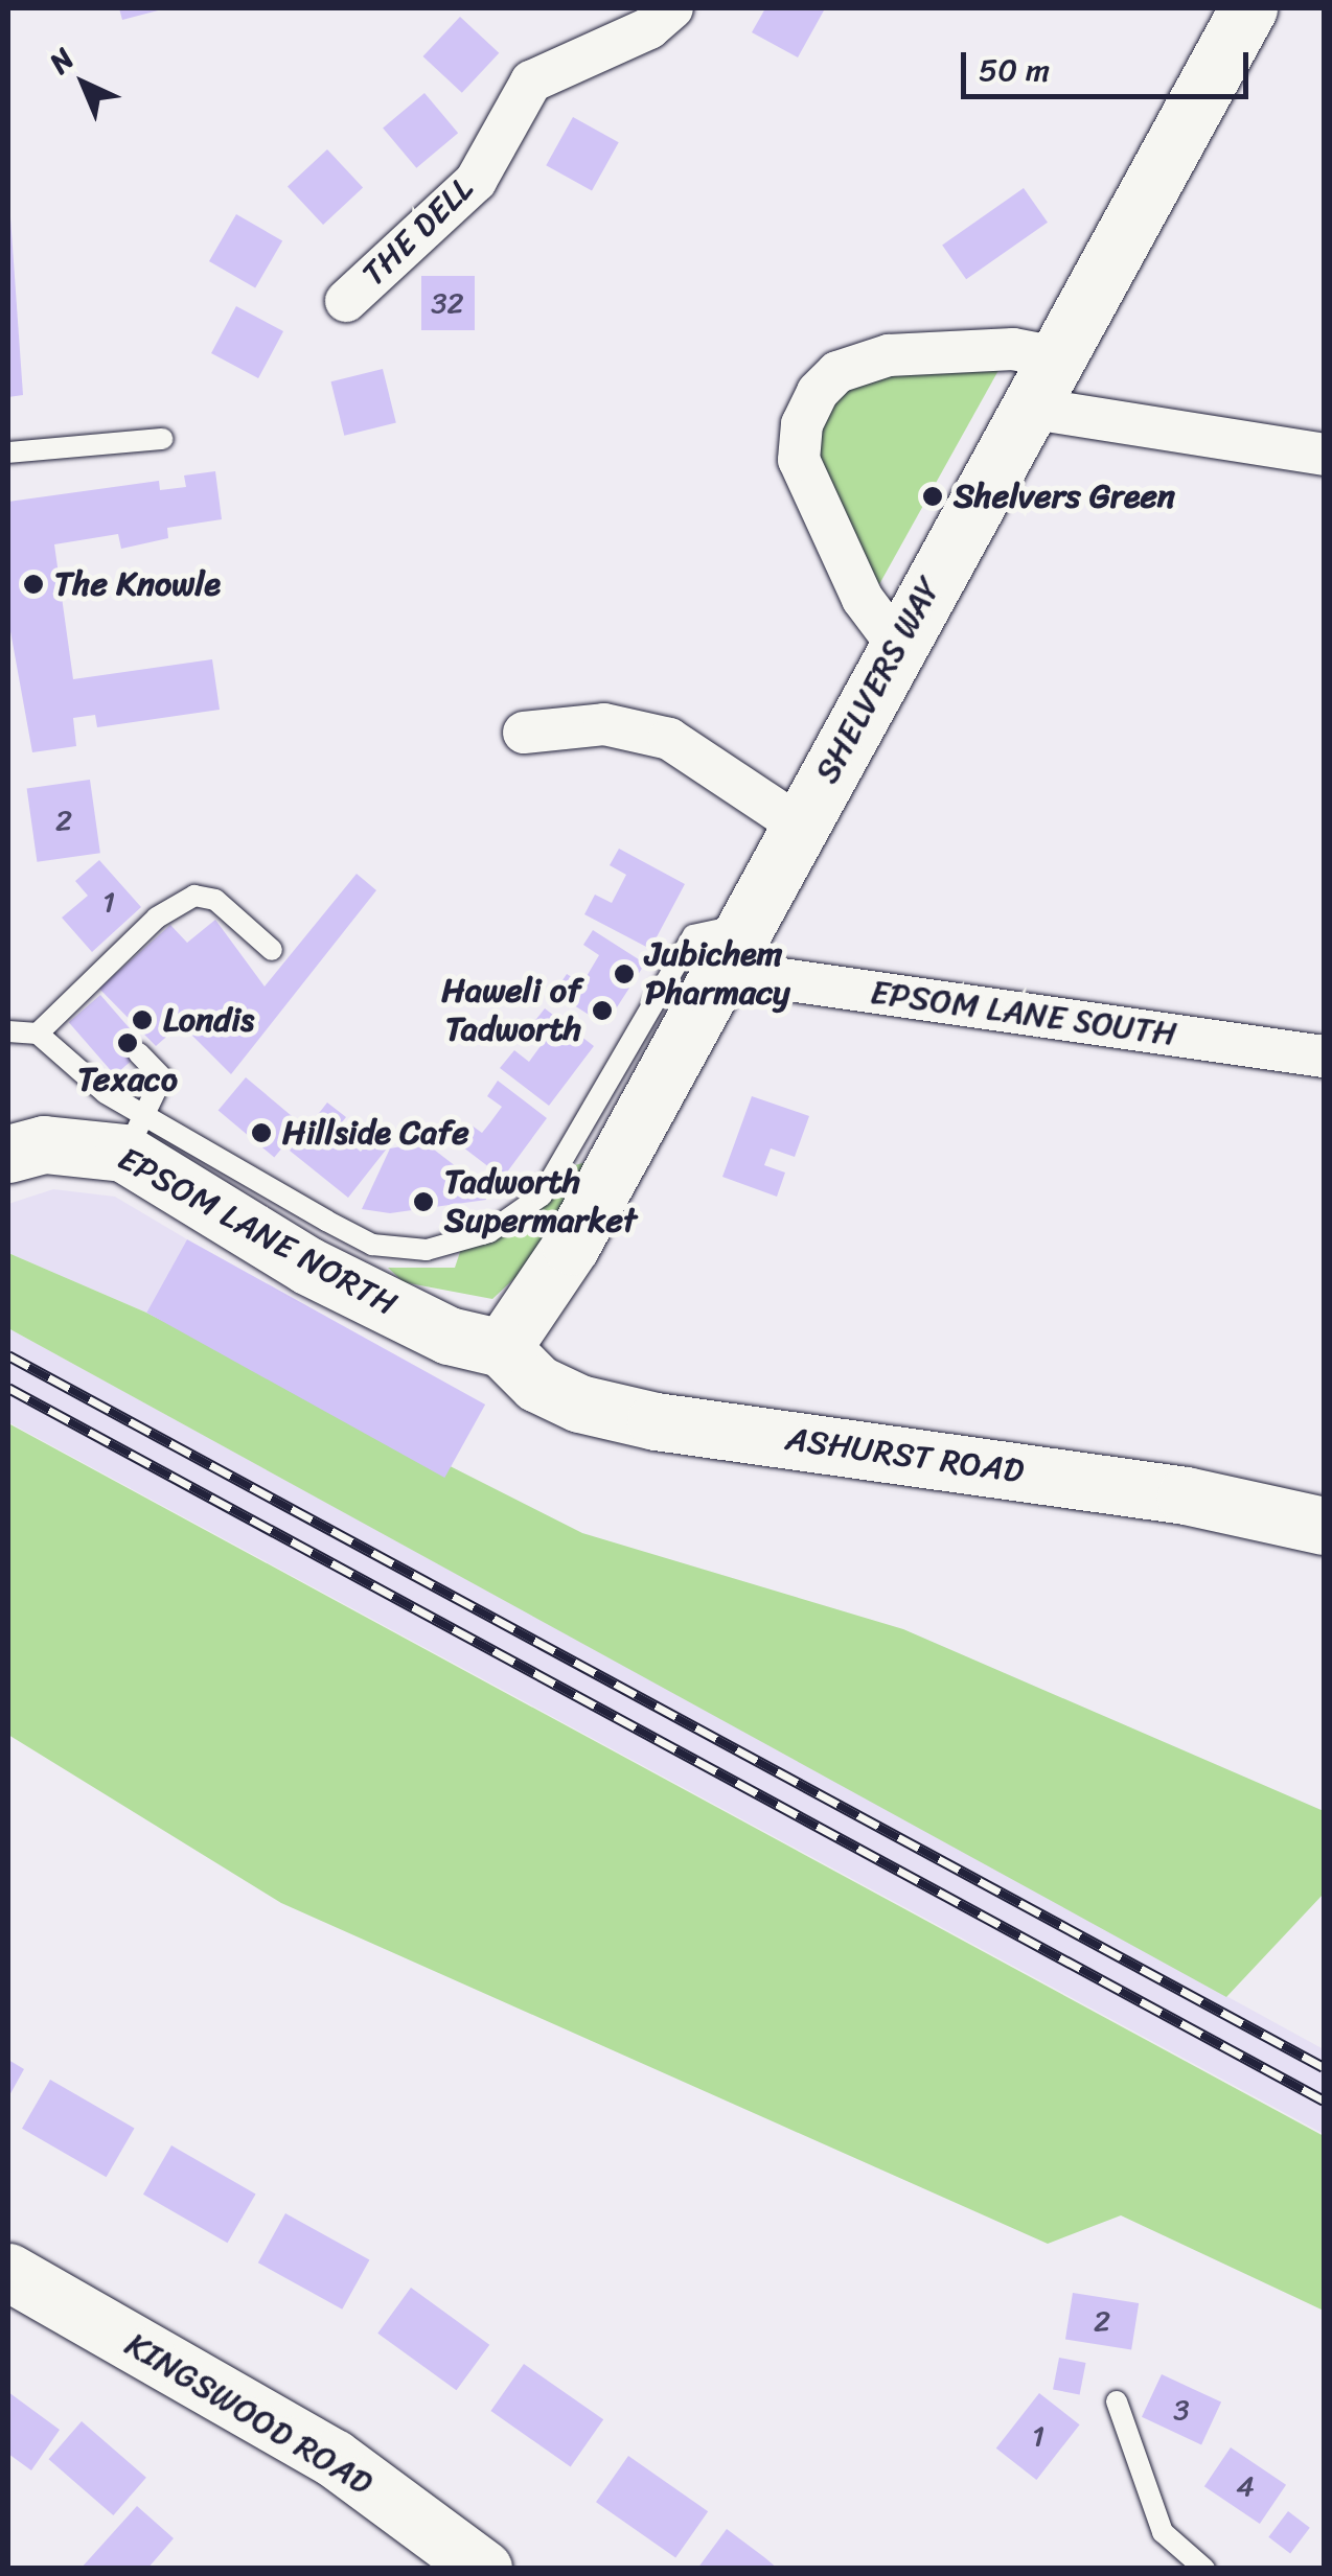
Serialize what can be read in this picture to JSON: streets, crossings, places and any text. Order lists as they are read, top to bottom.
{
  "streets": {
    "street": [
      "THE DELL",
      "SHELVERS WAY",
      "EPSOM LANE SOUTH",
      "EPSOM LANE NORTH",
      "ASHURST ROAD",
      "KINGSWOOD ROAD"
    ]
  },
  "crossings": [
    ["SHELVERS WAY", "EPSOM LANE SOUTH"],
    ["SHELVERS WAY", "EPSOM LANE NORTH"],
    ["SHELVERS WAY", "ASHURST ROAD"],
    ["EPSOM LANE NORTH", "ASHURST ROAD"]
  ],
  "places": [
    "Shelvers Green",
    "The Knowle",
    "Jubichem Pharmacy",
    "Haweli of Tadworth",
    "Londis",
    "Texaco",
    "Hillside Cafe",
    "Tadworth Supermarket"
  ],
  "house_numbers": [
    "32",
    "2",
    "1",
    "2",
    "3",
    "1",
    "4"
  ],
  "scale_bar": "50 m",
  "north": "top left"
}
